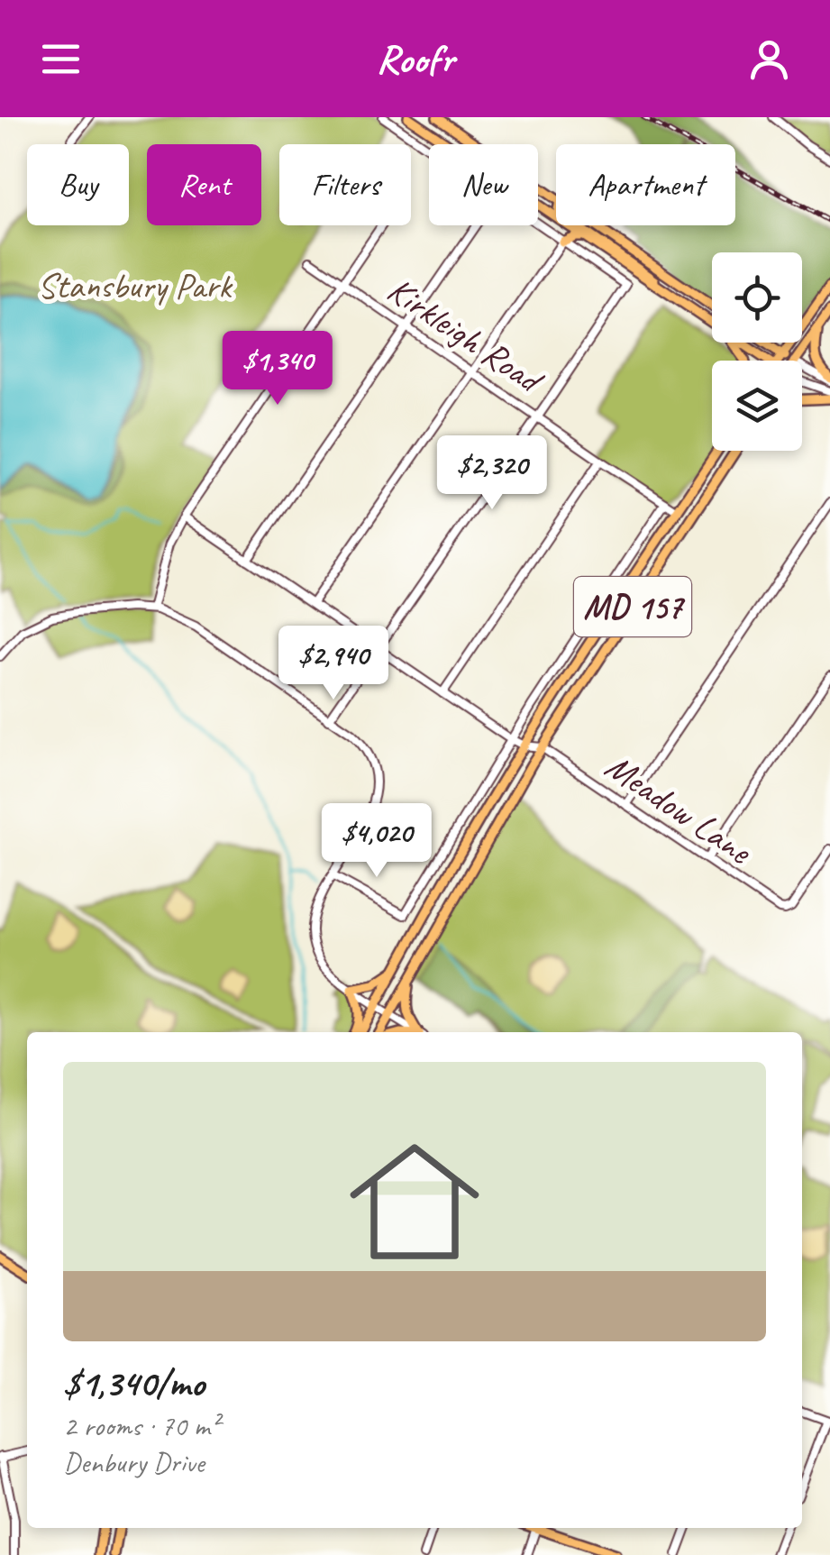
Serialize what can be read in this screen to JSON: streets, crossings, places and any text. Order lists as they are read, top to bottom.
{
  "streets": {
    "main road": ["MD 157"],
    "street": ["Kirkleigh Road", "Meadow Lane"]
  },
  "crossings": [
    ["Kirkleigh Road", "MD 157"],
    ["MD 157", "Meadow Lane"]
  ],
  "parks": ["Stansbury Park"],
  "page": {
    "header": "Roofr",
    "chip": [
      "Buy",
      "Rent",
      "Filters",
      "New",
      "Apartment"
    ],
    "price": [
      "$1,340",
      "$2,320",
      "$2,940",
      "$4,020"
    ],
    "list": [
      {
        "name": "$1,340/mo",
        "note": "2 rooms · 70 m² · Denbury Drive"
      }
    ]
  }
}
